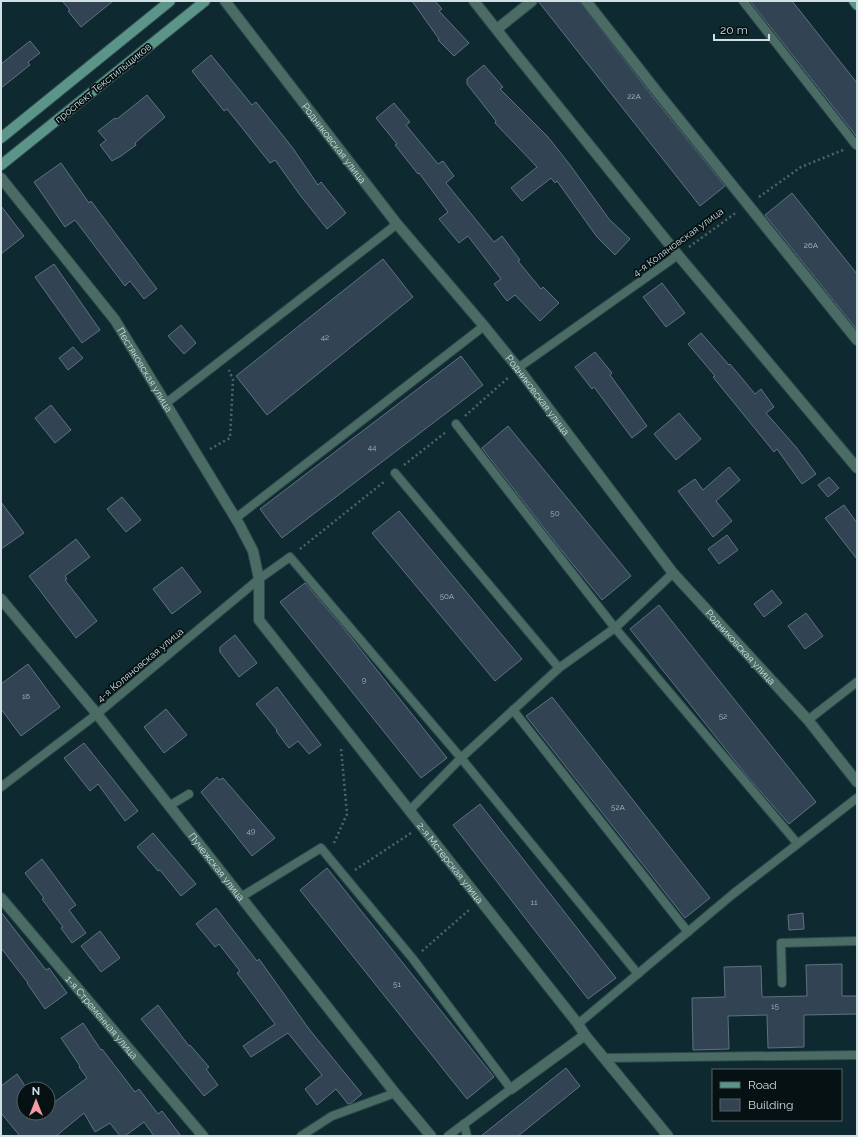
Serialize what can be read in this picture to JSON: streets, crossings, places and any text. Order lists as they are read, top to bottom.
{
  "streets": {
    "main road": ["проспект Текстильщиков"],
    "street": [
      "Родниковская улица",
      "Пестяковская улица",
      "2-я Мстерская улица",
      "Пучежская улица",
      "1-я Стременная улица"
    ],
    "lane": ["4-я Коляновская улица"]
  },
  "crossings": [
    ["Родниковская улица", "4-я Коляновская улица"],
    ["4-я Коляновская улица", "Пестяковская улица"],
    ["4-я Коляновская улица", "2-я Мстерская улица"],
    ["4-я Коляновская улица", "Пучежская улица"],
    ["Пестяковская улица", "2-я Мстерская улица"]
  ],
  "house_numbers": [
    "22А",
    "26А",
    "42",
    "44",
    "50",
    "50А",
    "9",
    "16",
    "52",
    "52А",
    "49",
    "11",
    "51",
    "15"
  ],
  "legend": ["Road", "Building"],
  "scale_bar": "20 m",
  "north": "top"
}
